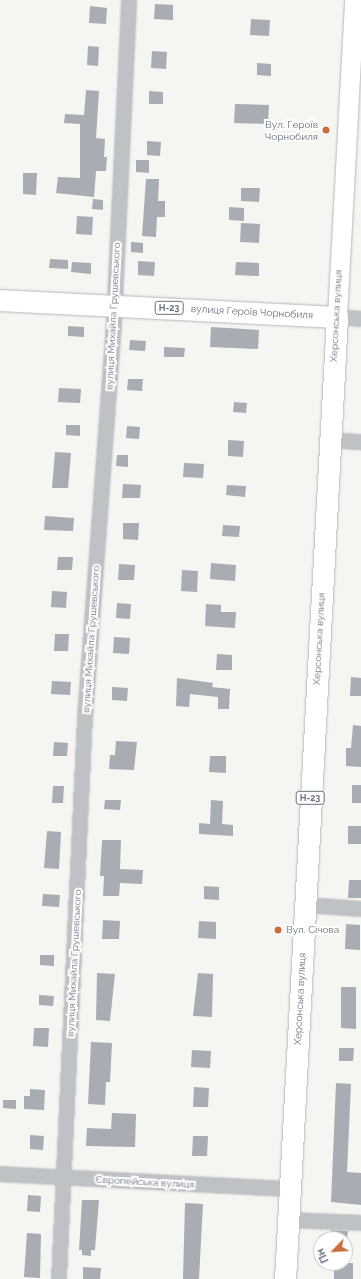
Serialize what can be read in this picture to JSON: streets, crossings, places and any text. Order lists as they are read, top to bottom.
{
  "streets": {
    "main road": ["Н-23", "вулиця Героїв Чорнобиля", "Херсонська вулиця"],
    "street": ["вулиця Михайла Грушевського", "Європейська вулиця"]
  },
  "crossings": [
    ["вулиця Героїв Чорнобиля", "вулиця Михайла Грушевського"],
    ["вулиця Героїв Чорнобиля", "Херсонська вулиця"],
    ["вулиця Михайла Грушевського", "Європейська вулиця"],
    ["Херсонська вулиця", "Європейська вулиця"]
  ],
  "places": ["Вул. Героїв Чорнобиля", "Вул. Січова"],
  "north": "bottom left"
}
